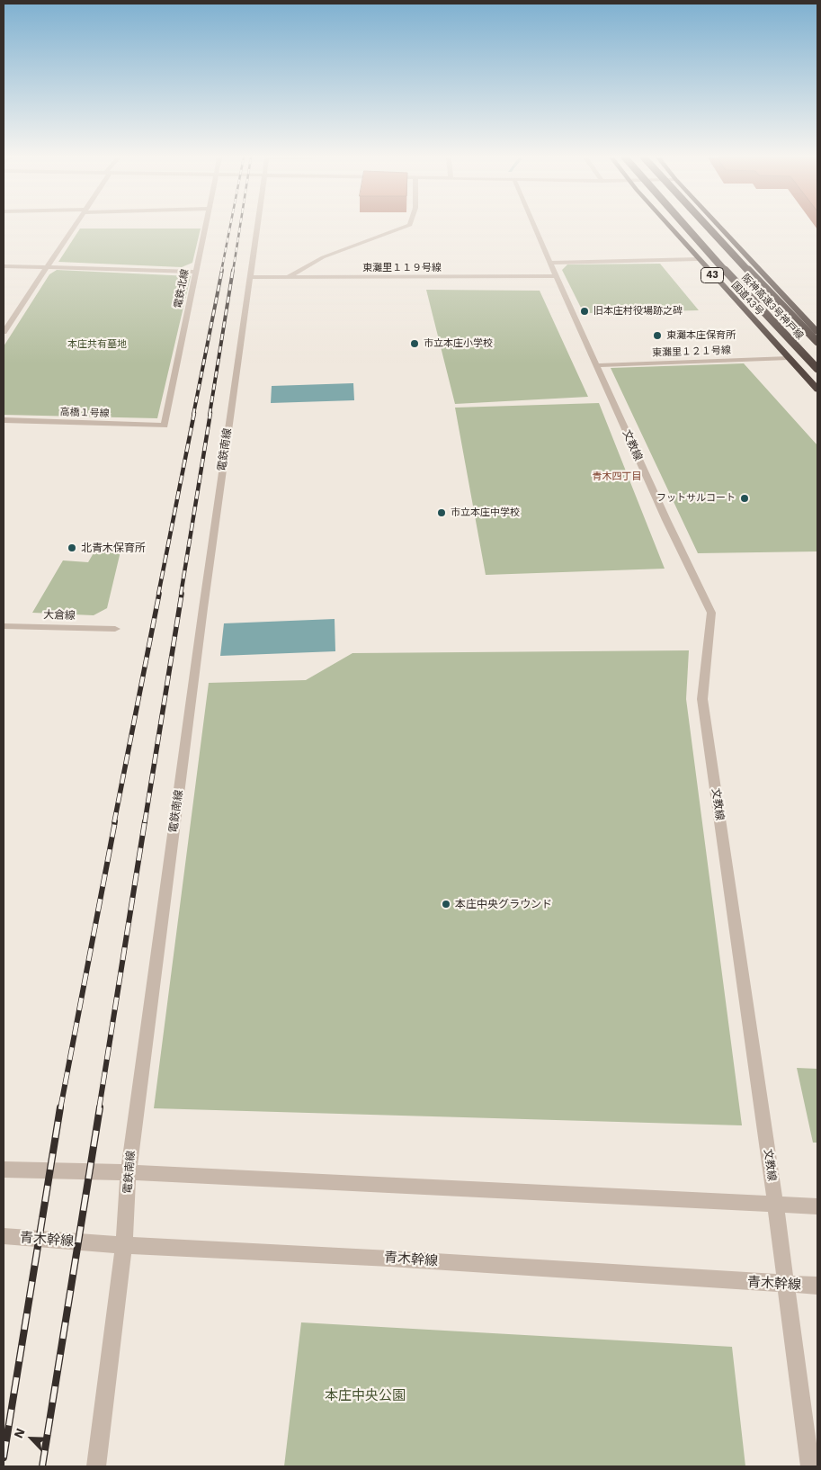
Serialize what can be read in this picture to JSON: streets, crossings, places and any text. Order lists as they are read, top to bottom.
{
  "streets": {
    "highway": ["43", "国道43号", "阪神高速3号神戸線"],
    "street": [
      "東灘里１１９号線",
      "電鉄北線",
      "東灘里１２１号線",
      "高橋１号線",
      "文教線",
      "電鉄南線",
      "大倉線",
      "青木幹線"
    ]
  },
  "crossings": [
    ["東灘里１１９号線", "文教線"],
    ["東灘里１１９号線", "電鉄南線"],
    ["電鉄北線", "高橋１号線"],
    ["国道43号", "東灘里１２１号線"],
    ["東灘里１２１号線", "文教線"],
    ["文教線", "青木幹線"],
    ["電鉄南線", "青木幹線"]
  ],
  "districts": ["青木四丁目"],
  "parks": ["本庄共有墓地", "本庄中央公園"],
  "places": [
    "旧本庄村役場跡之碑",
    "東灘本庄保育所",
    "市立本庄小学校",
    "フットサルコート",
    "市立本庄中学校",
    "北青木保育所",
    "本庄中央グラウンド"
  ],
  "north": "top left"
}
